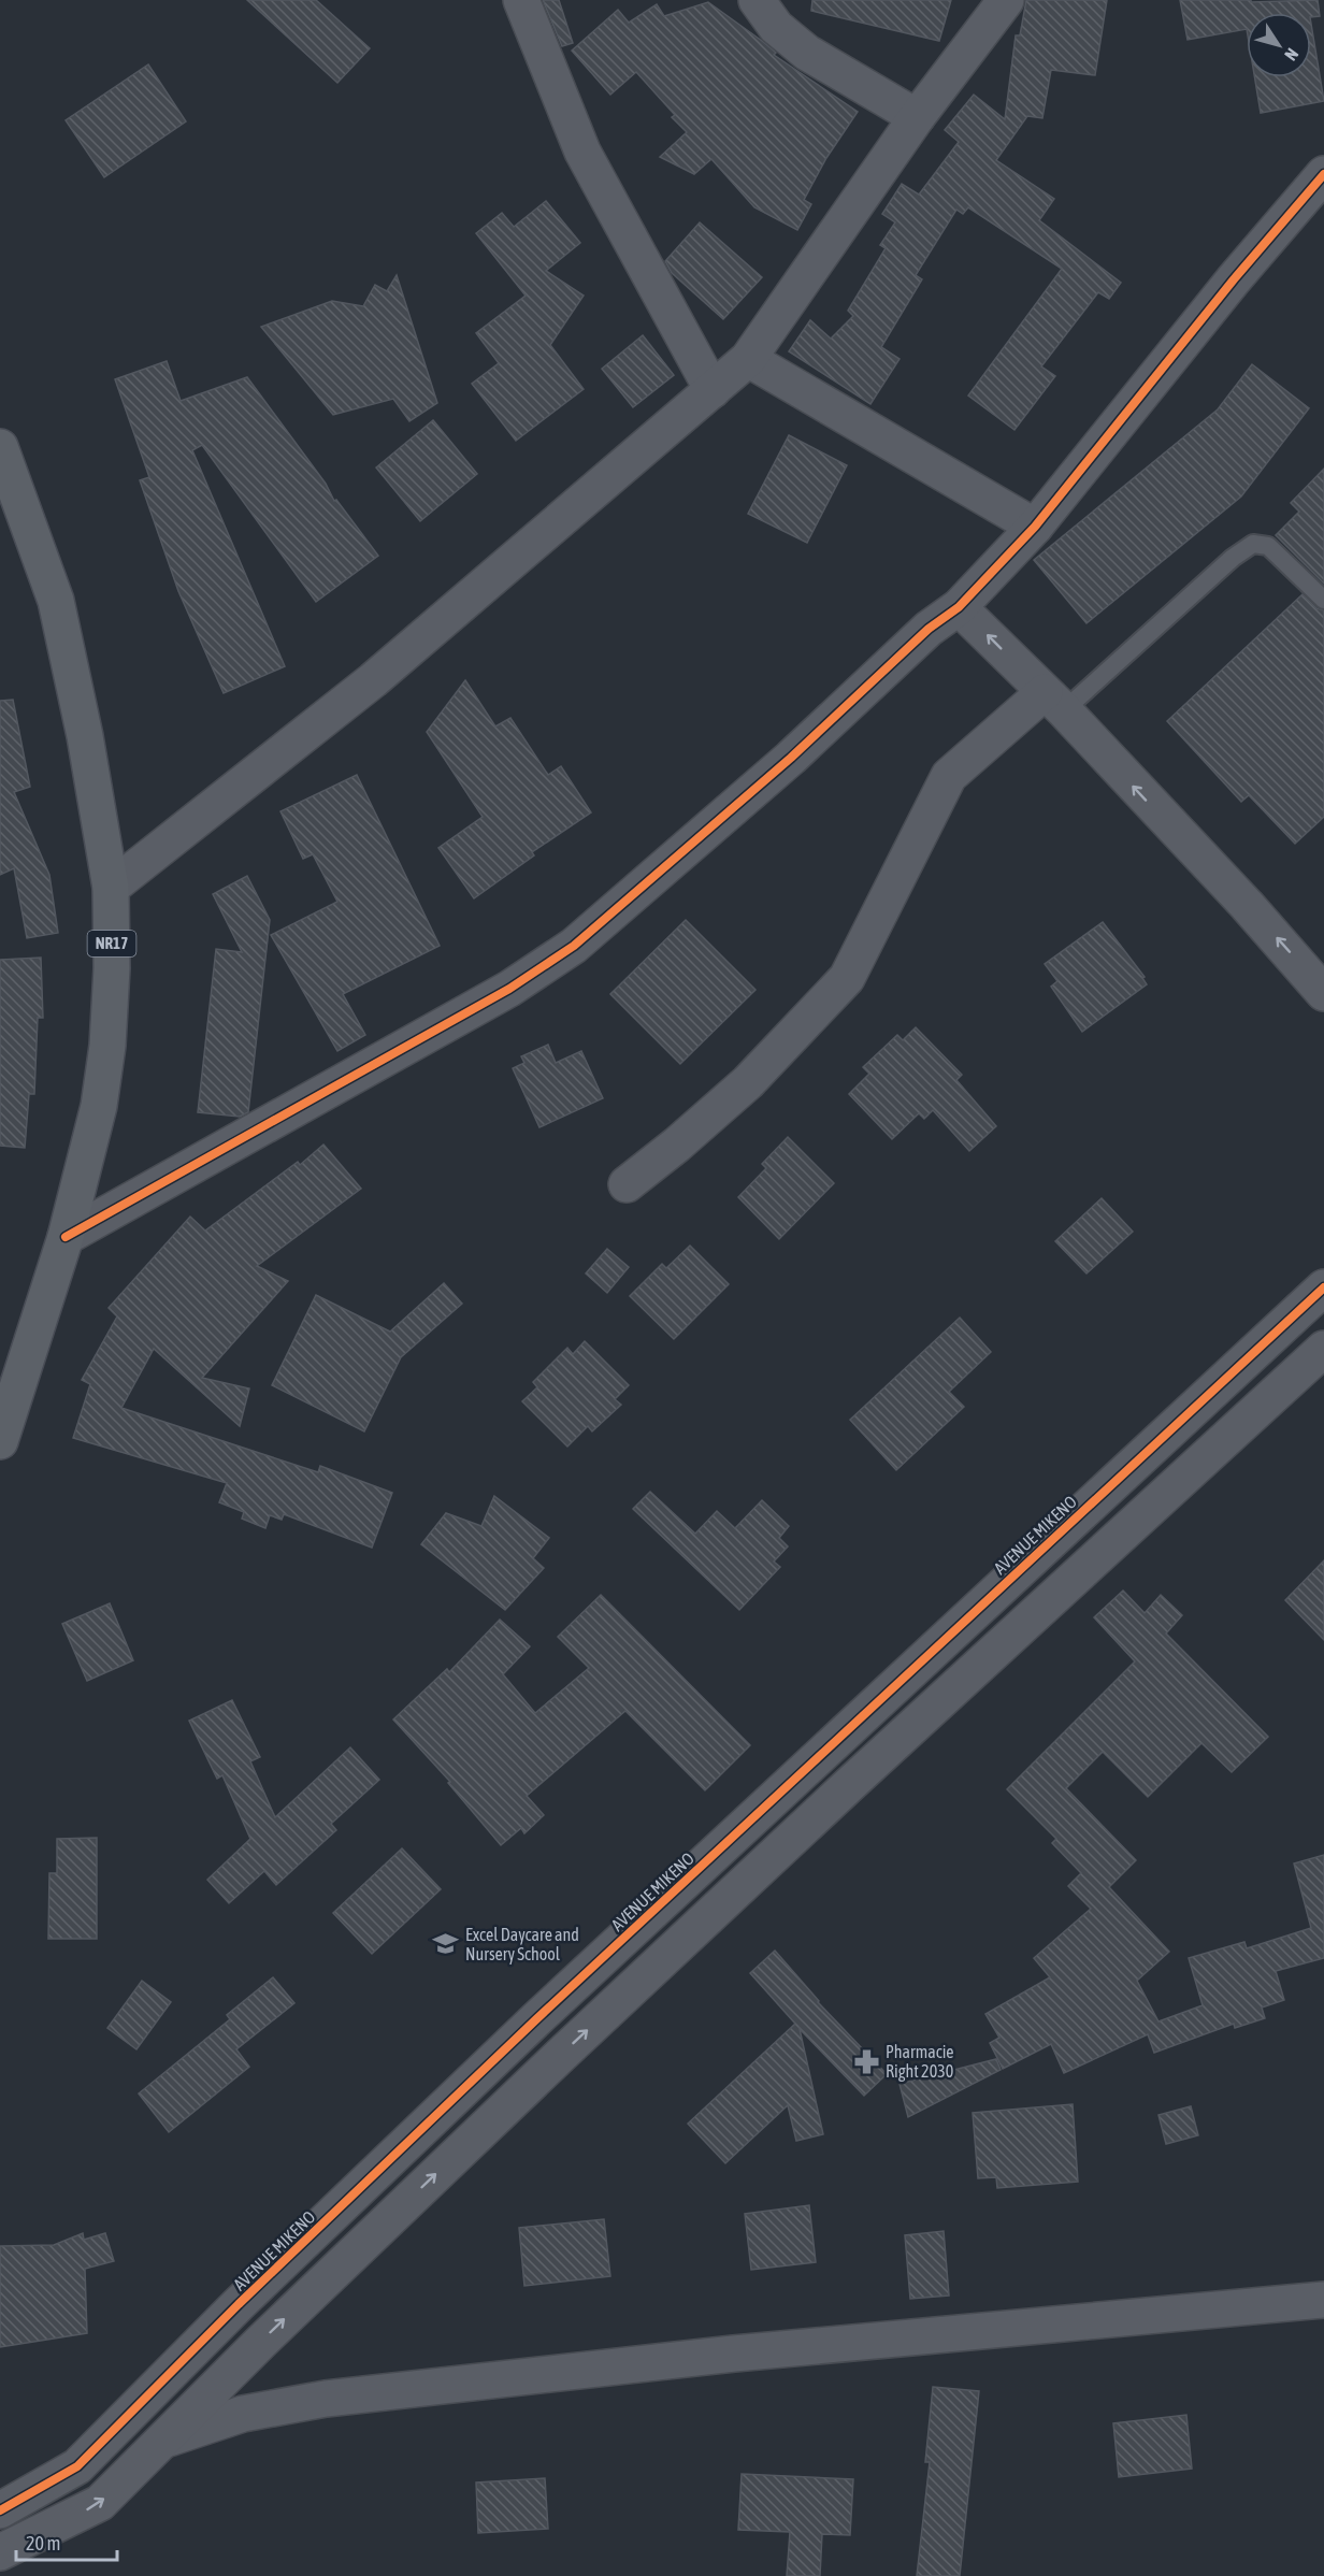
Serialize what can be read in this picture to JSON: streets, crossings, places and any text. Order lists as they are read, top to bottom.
{
  "streets": {
    "main road": ["NR17"],
    "street": ["AVENUE MIKENO"]
  },
  "places": {
    "school or university": ["Excel Daycare and Nursery School"],
    "pharmacy": ["Pharmacie Right 2030"]
  },
  "scale_bar": "20 m",
  "north": "bottom right"
}
